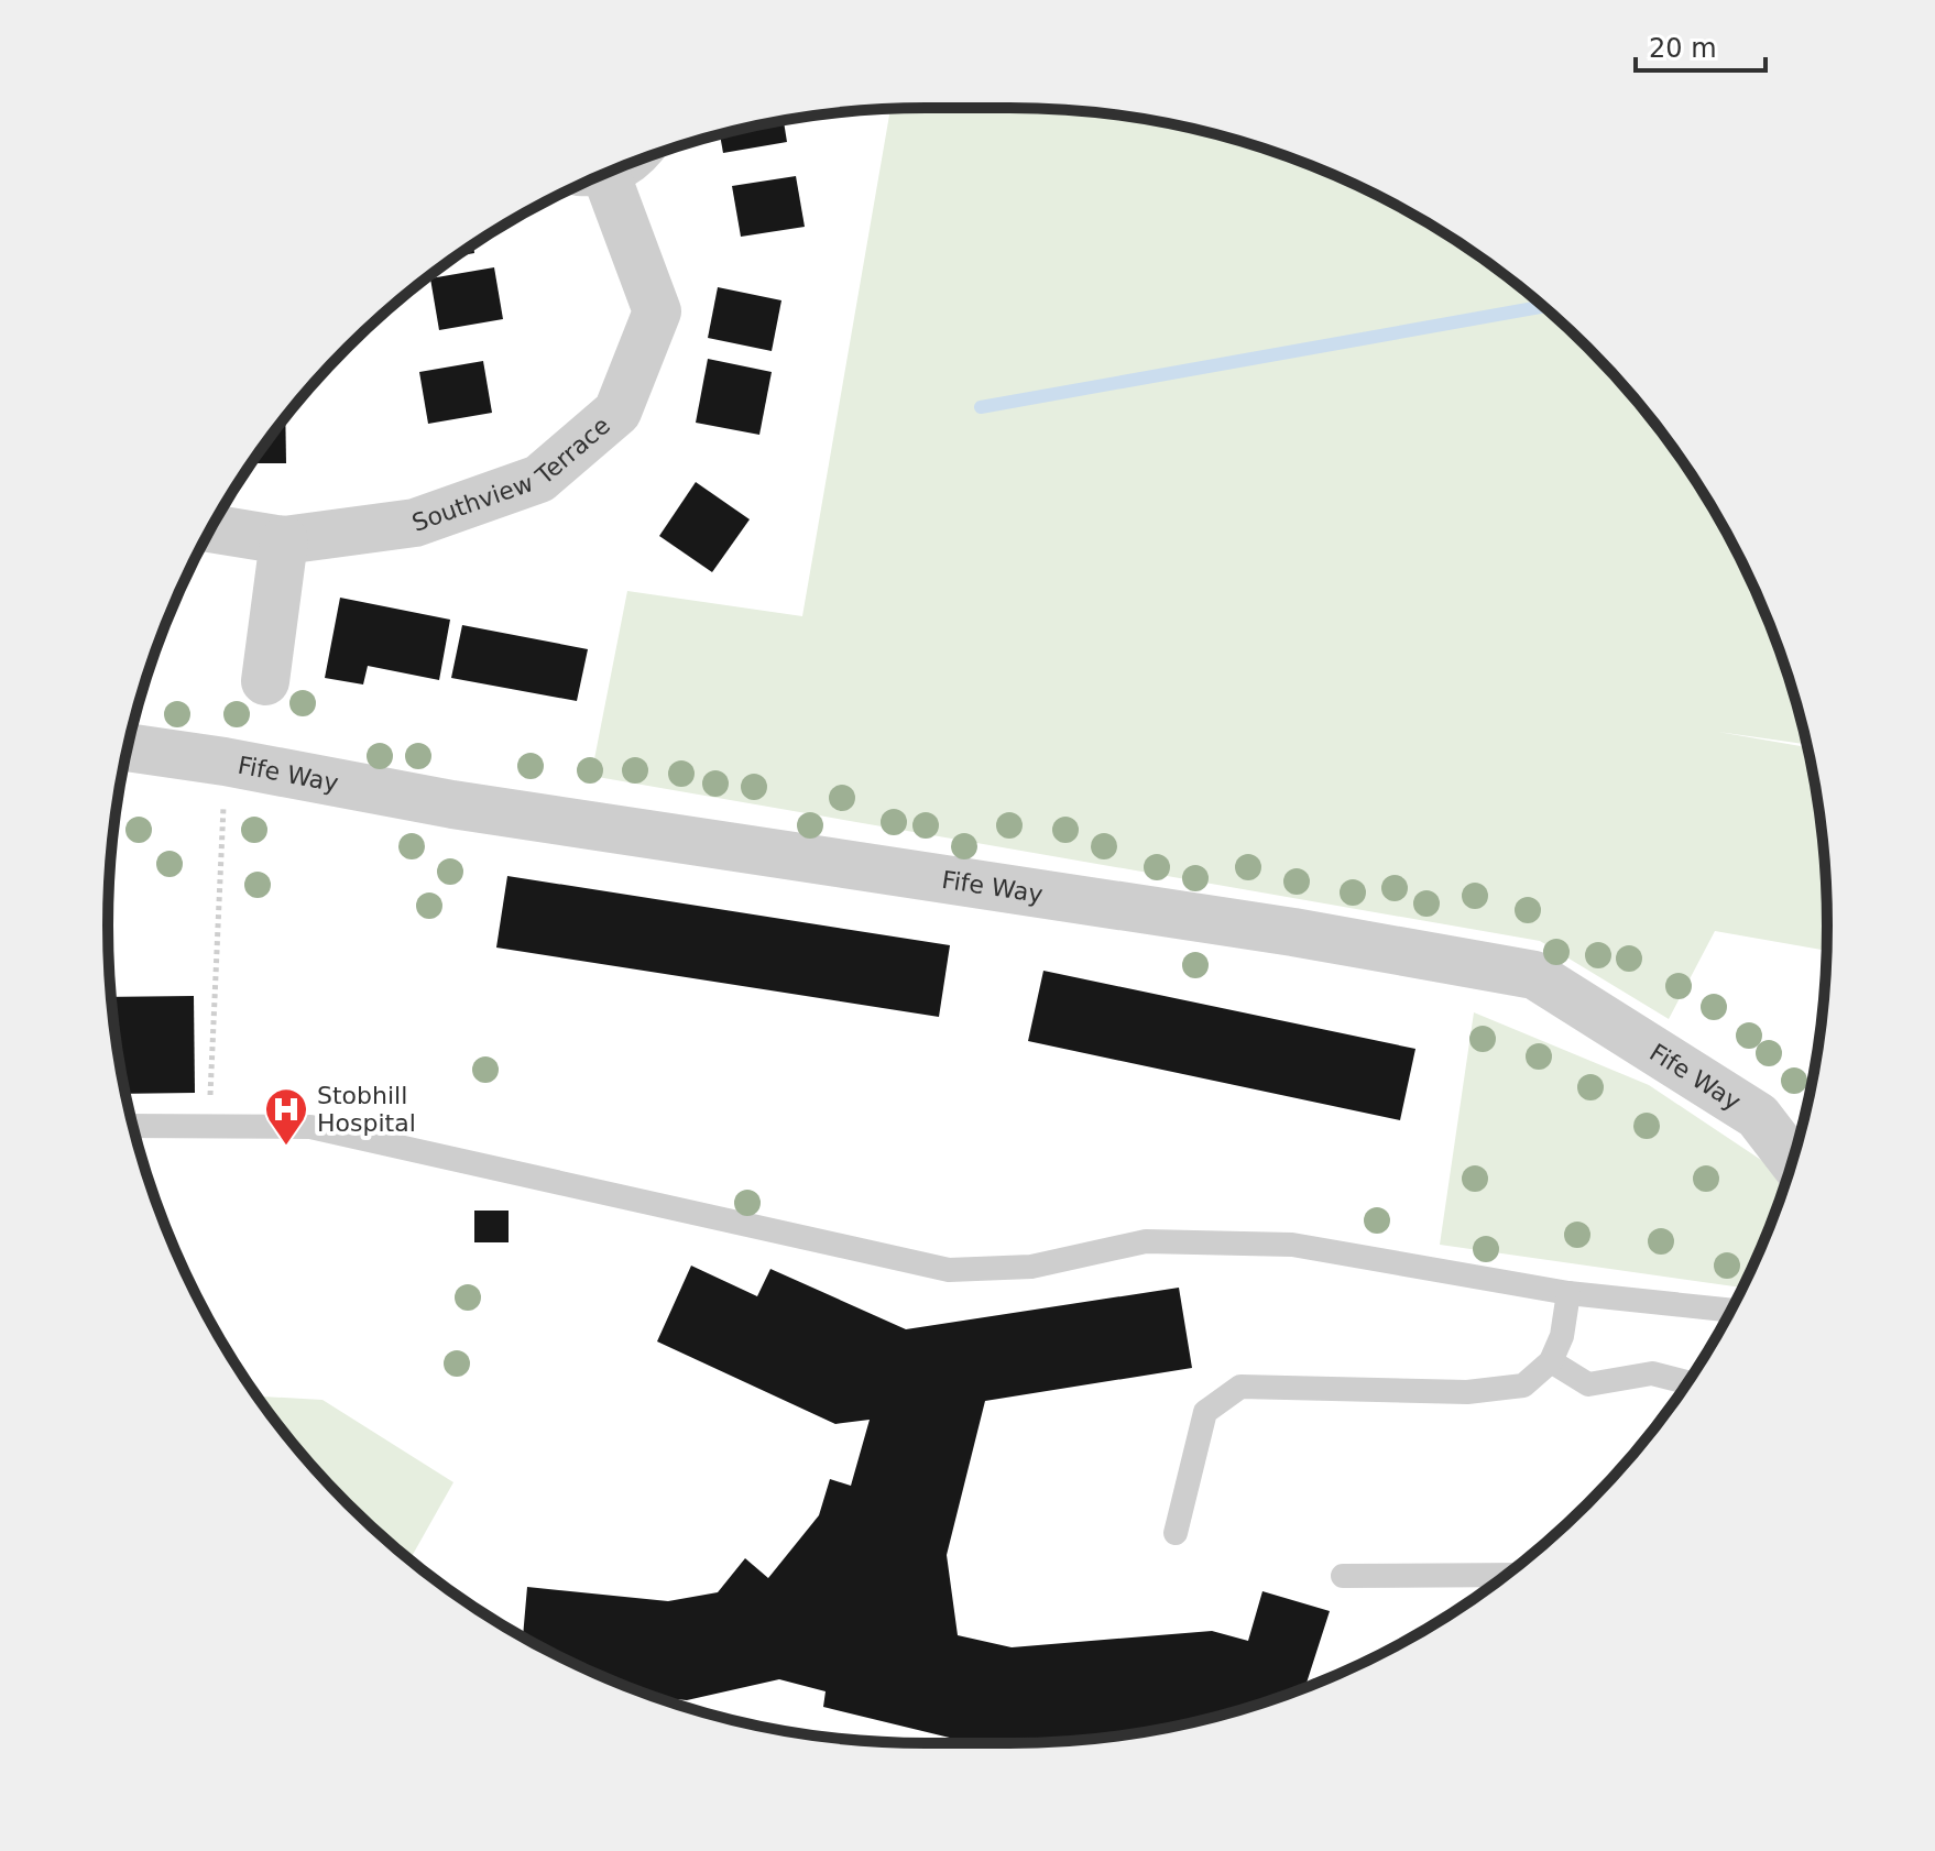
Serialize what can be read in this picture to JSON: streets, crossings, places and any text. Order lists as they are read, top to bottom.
{
  "streets": {
    "street": ["Southview Terrace", "Fife Way"]
  },
  "places": {
    "hospital": ["Stobhill Hospital"]
  },
  "scale_bar": "20 m"
}
